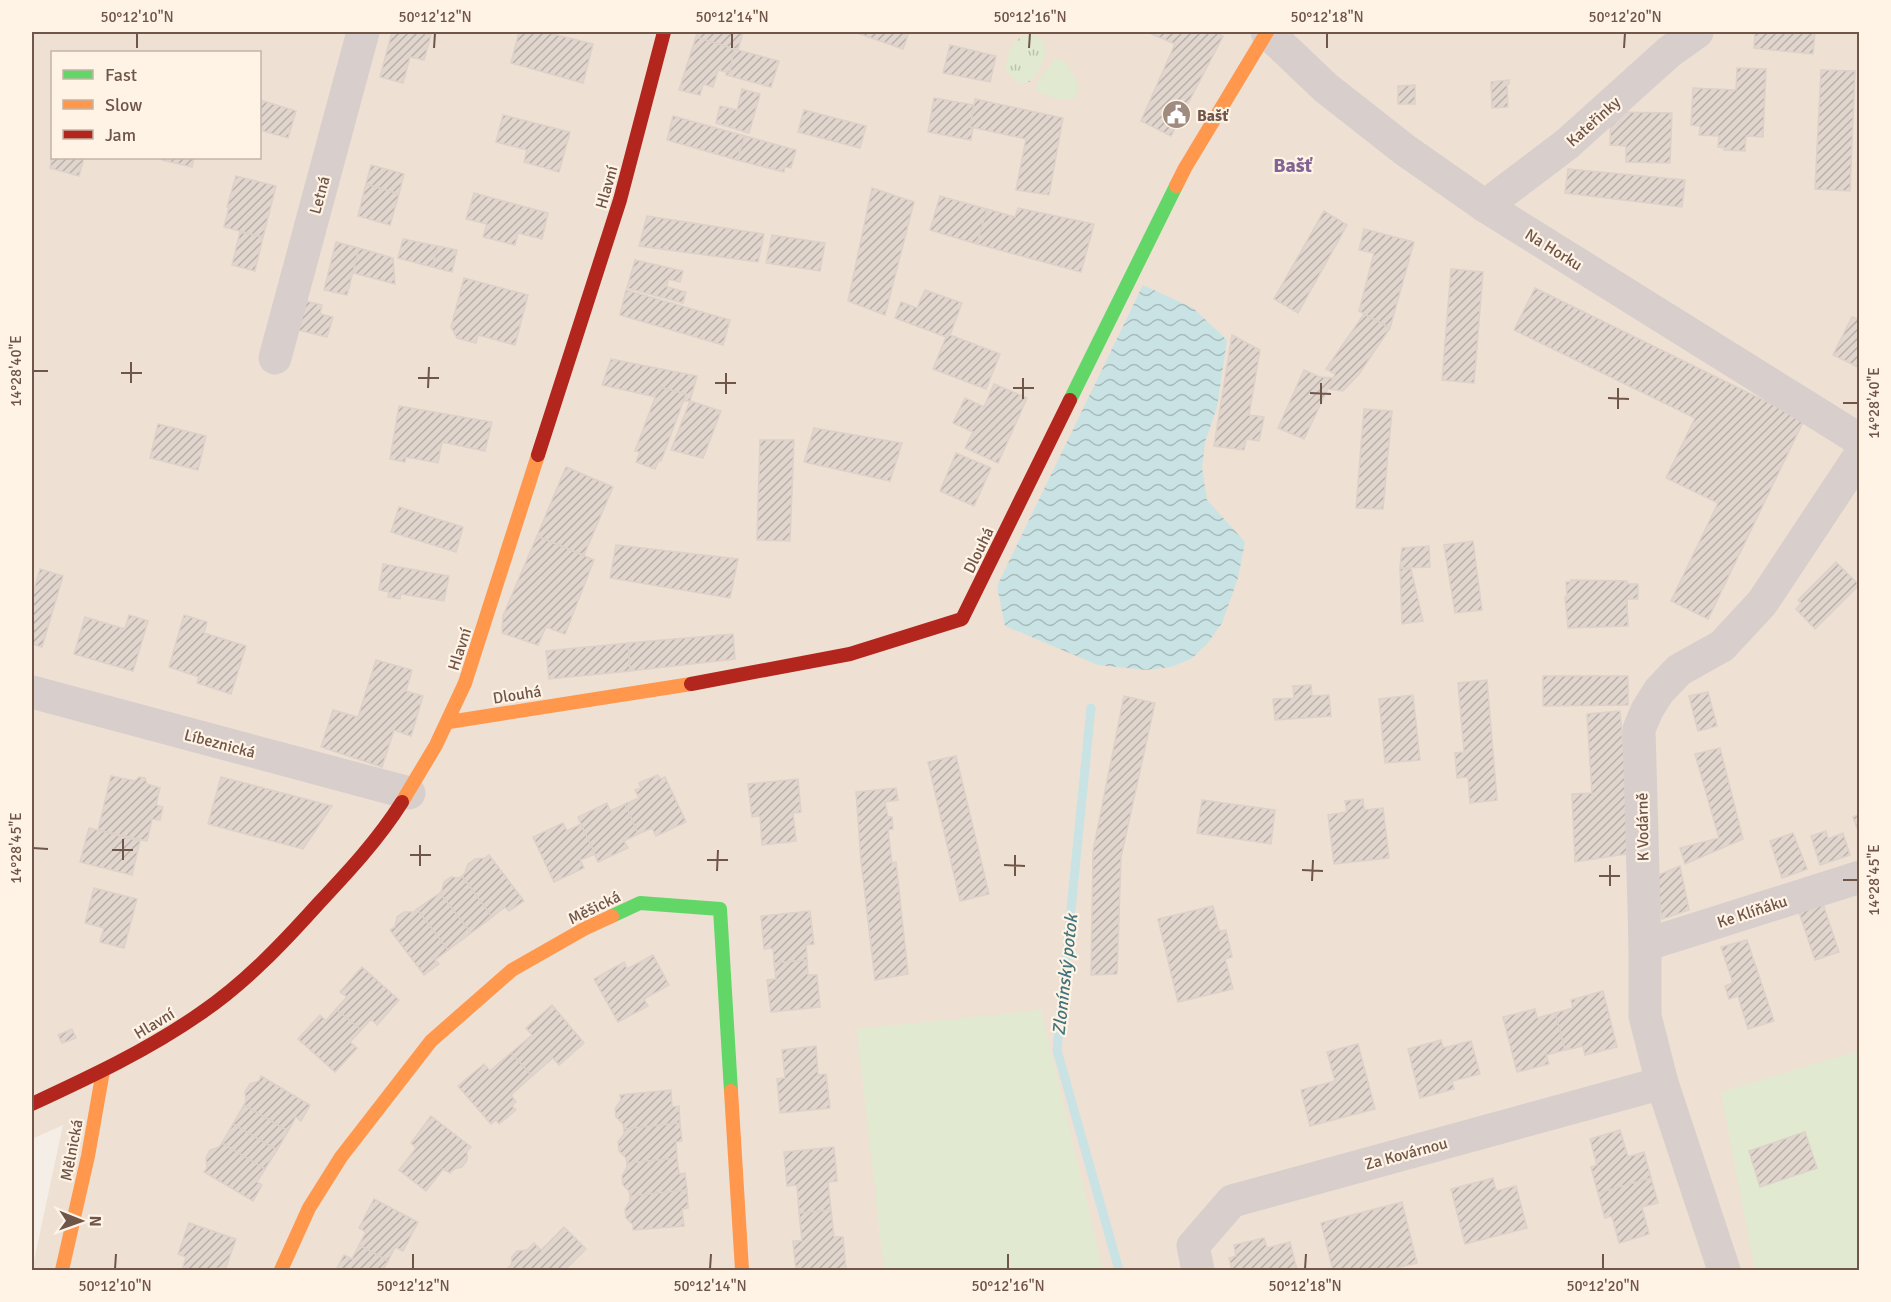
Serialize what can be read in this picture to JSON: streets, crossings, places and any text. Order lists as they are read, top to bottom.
{
  "streets": {
    "street": [
      "Kateřinky",
      "Hlavní",
      "Letná",
      "Na Horku",
      "Dlouhá",
      "Líbeznická",
      "K Vodárně",
      "Měšická",
      "Ke Klíňáku",
      "Mělnická",
      "Za Kovárnou"
    ]
  },
  "crossings": [
    ["Kateřinky", "Na Horku"],
    ["Hlavní", "Dlouhá"],
    ["Hlavní", "Líbeznická"],
    ["Hlavní", "Mělnická"],
    ["Na Horku", "Dlouhá"],
    ["K Vodárně", "Ke Klíňáku"],
    ["K Vodárně", "Za Kovárnou"]
  ],
  "districts": ["Bašť"],
  "water": ["Zlonínský potok"],
  "places": {
    "public building": ["Bašť"]
  },
  "legend": ["Fast", "Slow", "Jam"],
  "north": "right",
  "coordinates": [
    "50°12'10\"N",
    "50°12'12\"N",
    "50°12'14\"N",
    "50°12'16\"N",
    "50°12'18\"N",
    "50°12'20\"N",
    "14°28'40\"E",
    "14°28'45\"E"
  ]
}
